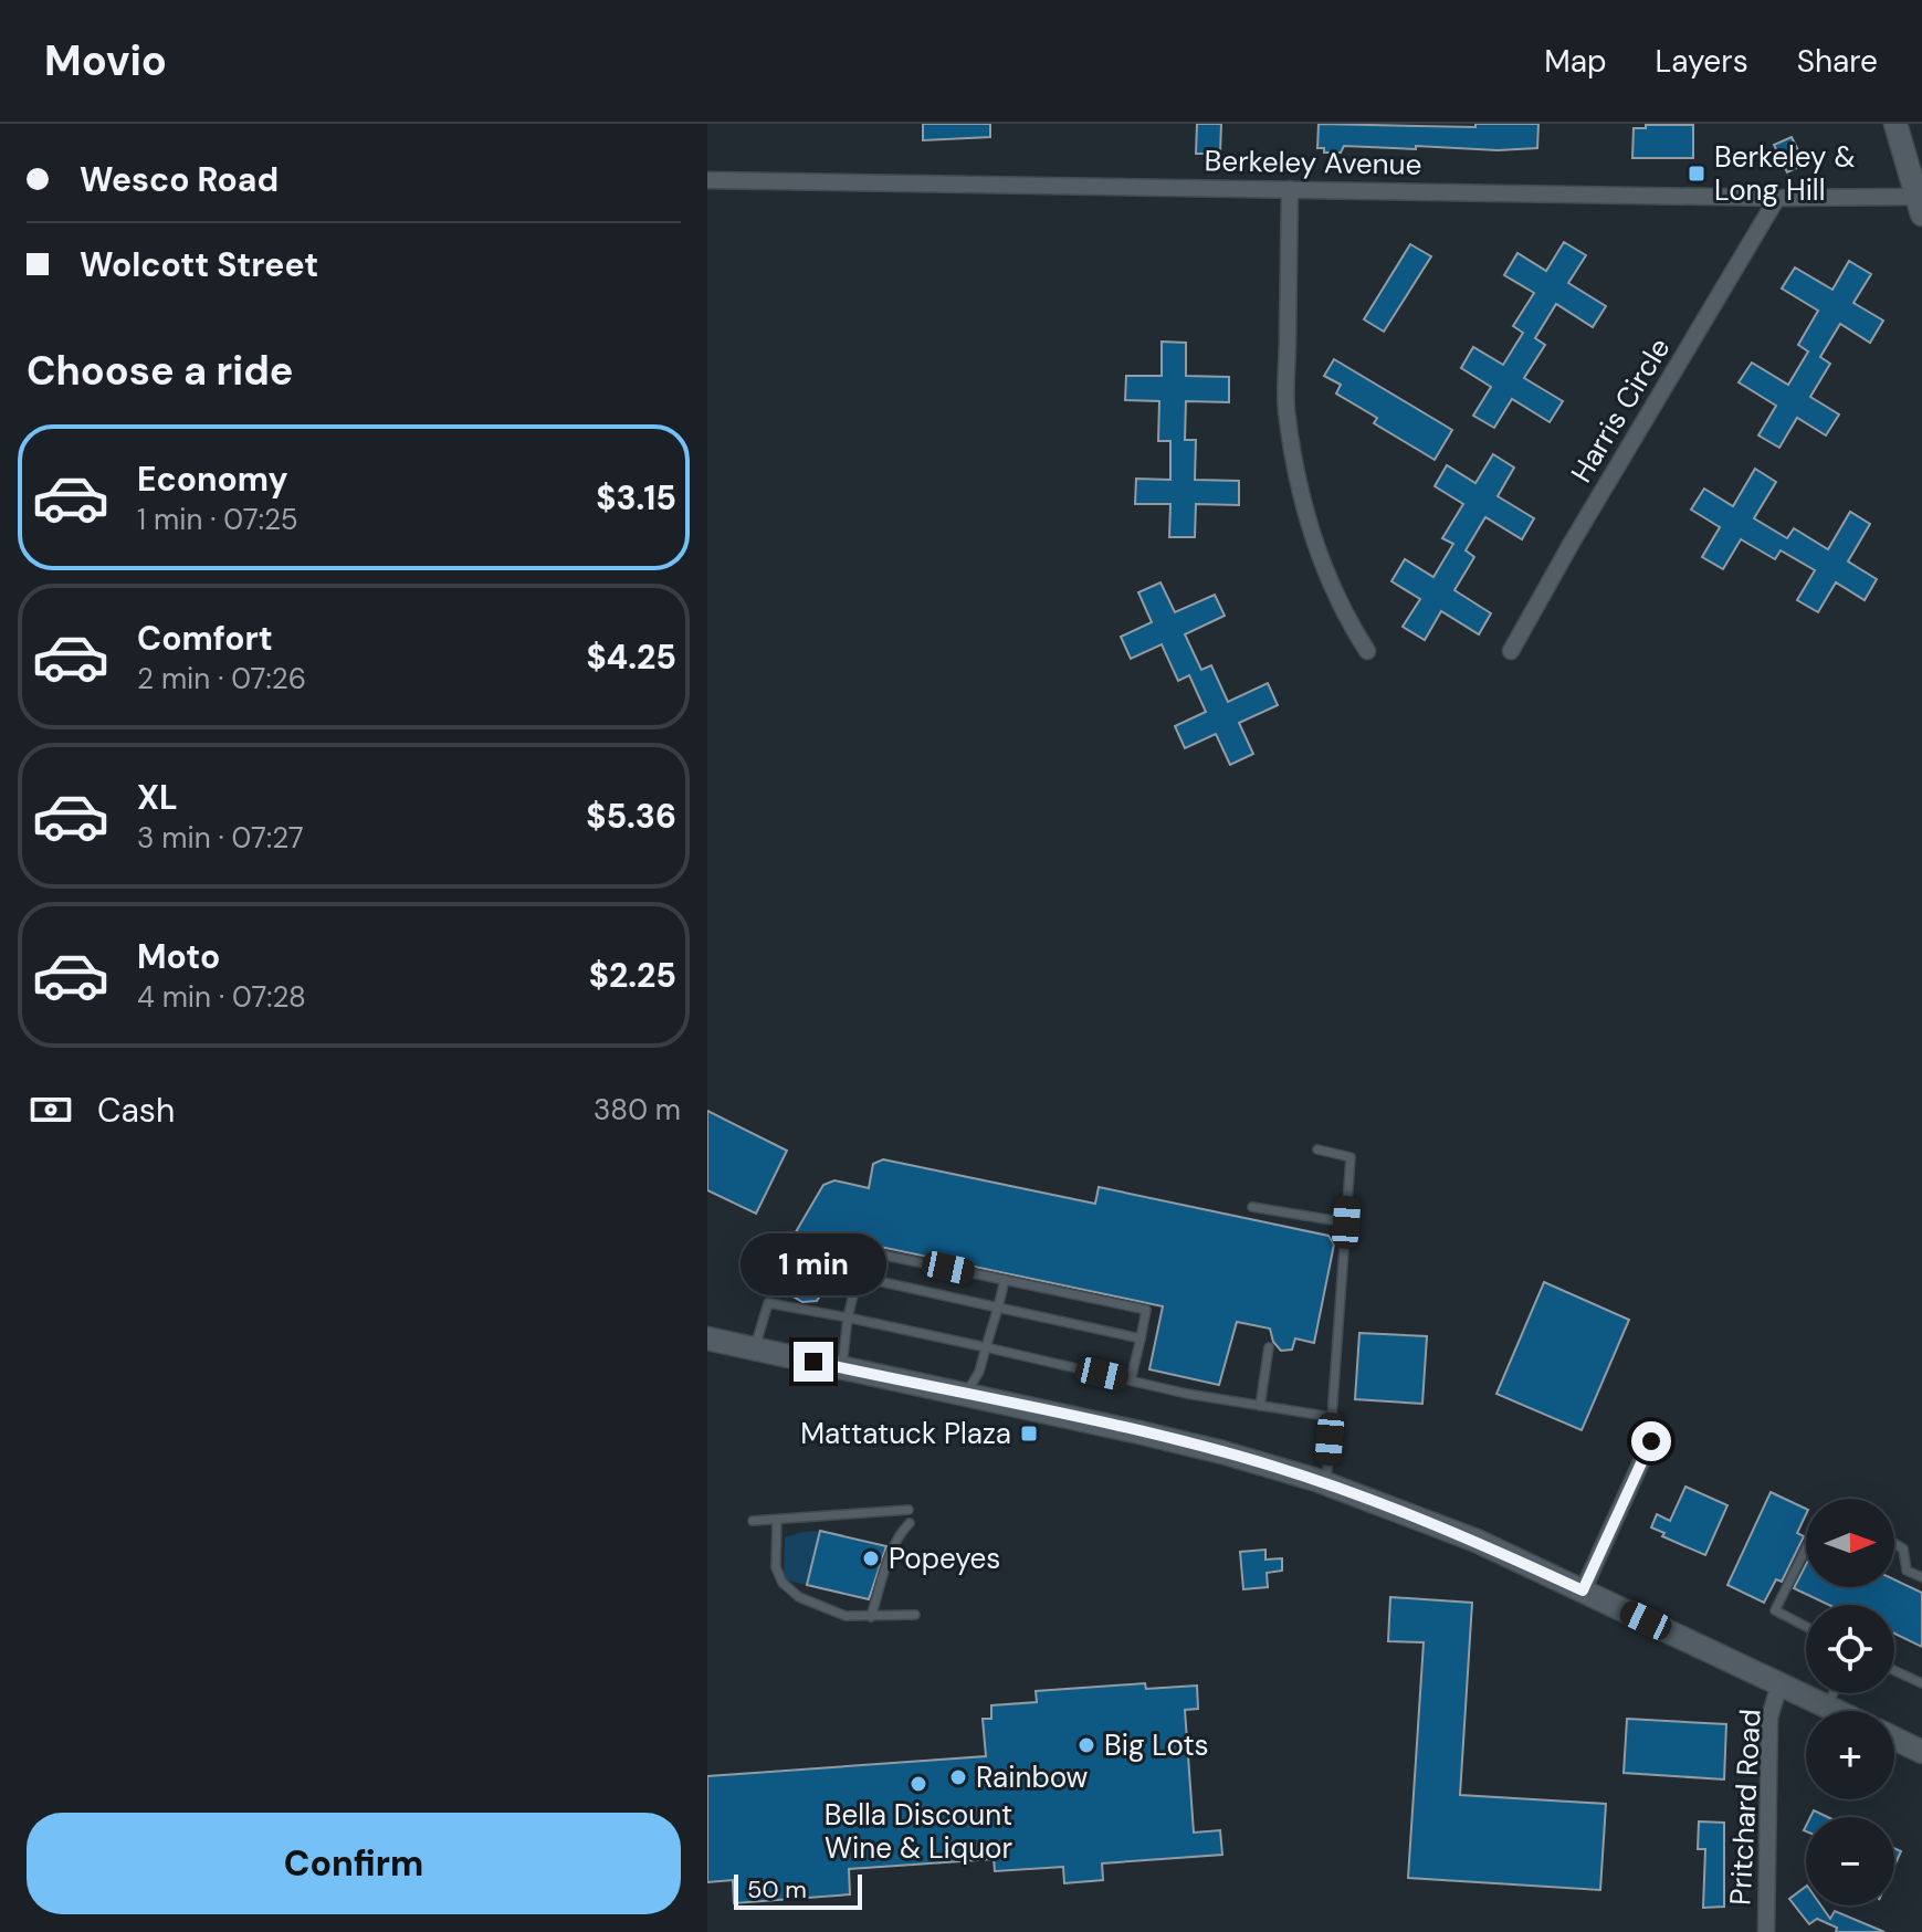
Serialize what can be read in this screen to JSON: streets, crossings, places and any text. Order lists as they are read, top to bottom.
{
  "streets": {
    "street": ["Berkeley Avenue", "Harris Circle", "Pritchard Road"]
  },
  "crossings": [
    ["Berkeley Avenue", "Harris Circle"]
  ],
  "places": {
    "transit": ["Berkeley & Long Hill", "Mattatuck Plaza"],
    "other": [
      "Popeyes",
      "Big Lots",
      "Rainbow",
      "Bella Discount Wine & Liquor"
    ]
  },
  "scale_bar": "50 m",
  "north": "right",
  "page": {
    "header": "Movio",
    "nav": ["Map", "Layers", "Share"],
    "banner": ["Wesco Road", "Wolcott Street"],
    "heading": "Choose a ride",
    "list": [
      {
        "name": "Economy",
        "note": "1 min · 07:25",
        "value": "$3.15"
      },
      {
        "name": "Comfort",
        "note": "2 min · 07:26",
        "value": "$4.25"
      },
      {
        "name": "XL",
        "note": "3 min · 07:27",
        "value": "$5.36"
      },
      {
        "name": "Moto",
        "note": "4 min · 07:28",
        "value": "$2.25"
      }
    ],
    "pay": ["Cash", "380 m"],
    "bubble": "1 min",
    "map_buttons": ["+", "−"],
    "buttons": "Confirm",
    "scale": "50 m"
  }
}
